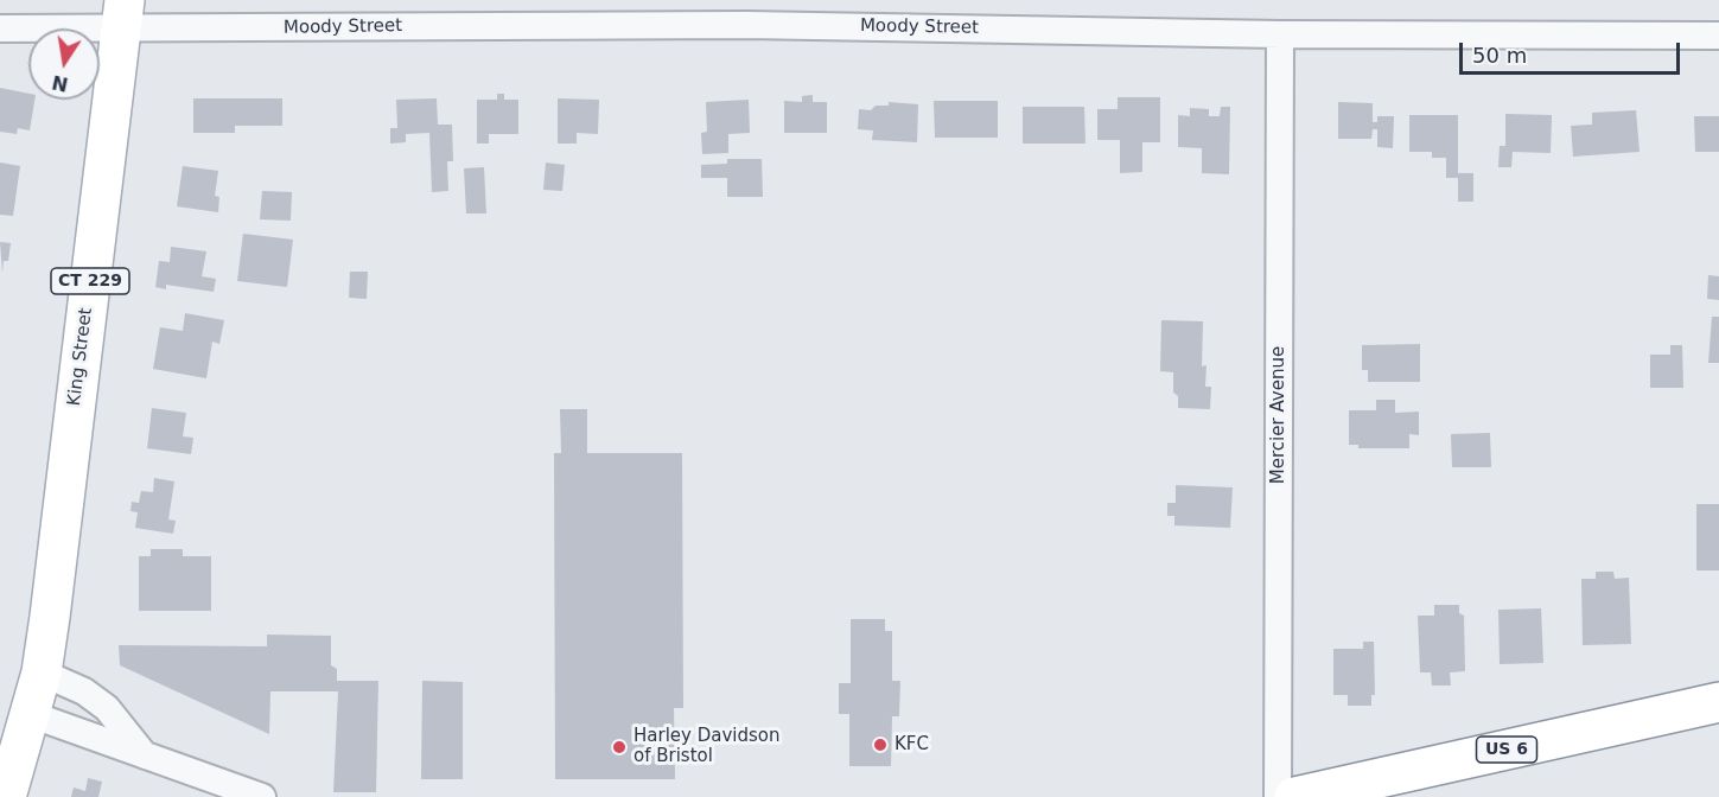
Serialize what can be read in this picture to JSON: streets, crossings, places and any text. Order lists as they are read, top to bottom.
{
  "streets": {
    "main road": ["CT 229", "King Street", "US 6"],
    "street": ["Moody Street", "Mercier Avenue"]
  },
  "crossings": [
    ["Moody Street", "King Street"],
    ["Moody Street", "Mercier Avenue"]
  ],
  "places": ["KFC", "Harley Davidson of Bristol"],
  "scale_bar": "50 m",
  "north": "bottom"
}
